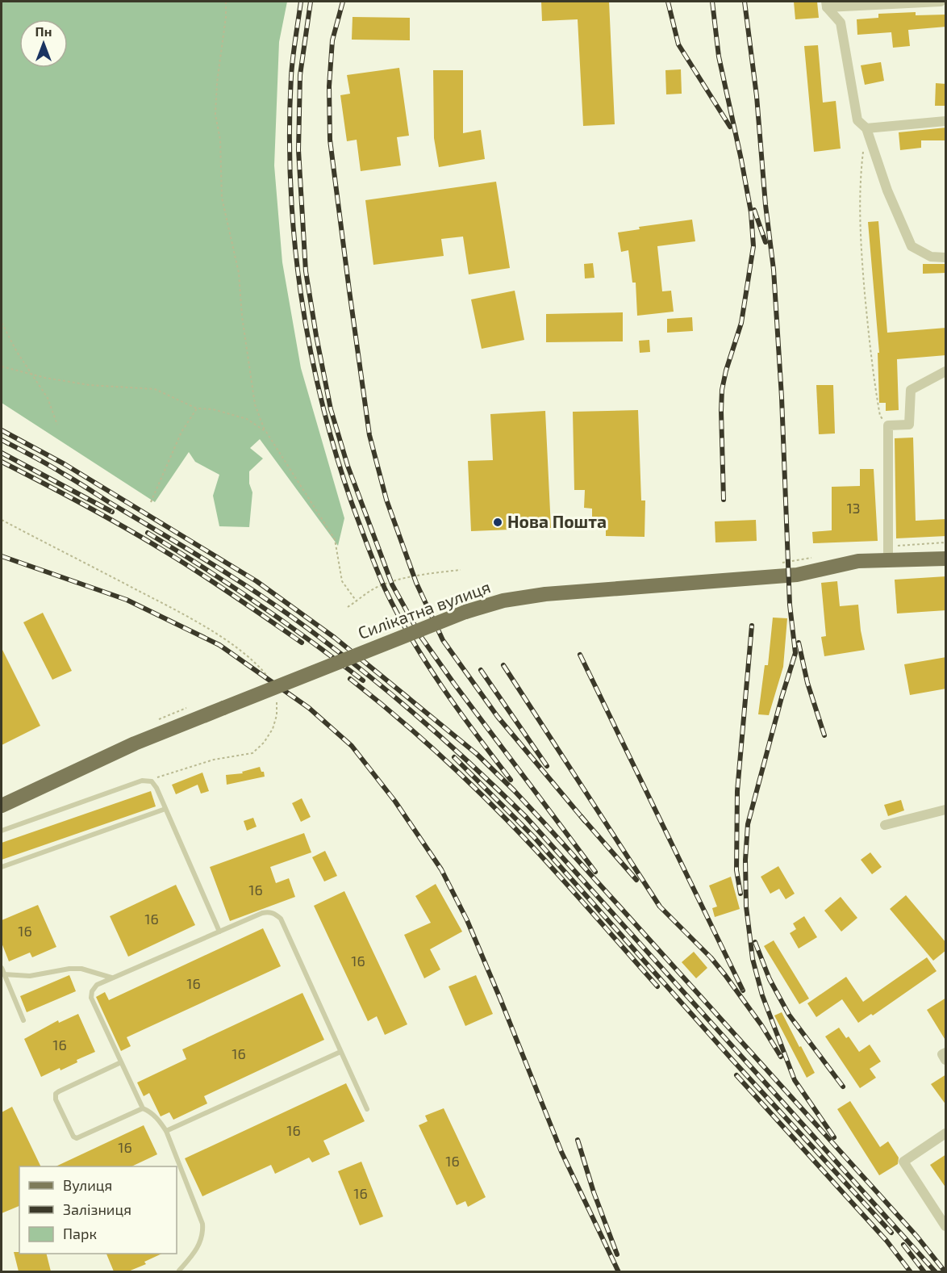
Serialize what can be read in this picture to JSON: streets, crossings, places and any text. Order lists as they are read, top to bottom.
{
  "streets": {
    "main road": ["Силікатна вулиця"]
  },
  "places": ["Нова Пошта"],
  "house_numbers": [
    "13",
    "16",
    "16",
    "16",
    "16",
    "16",
    "16",
    "16",
    "16",
    "16",
    "16",
    "16"
  ],
  "legend": ["Вулиця", "Залізниця", "Парк"],
  "north": "top"
}
